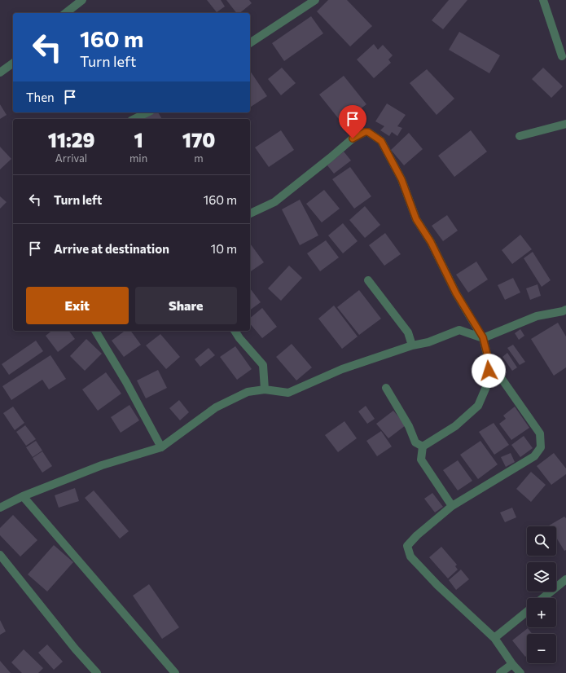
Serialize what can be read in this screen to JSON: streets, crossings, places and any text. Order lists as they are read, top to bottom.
{
  "page": {
    "turn": ["160 m", "Turn left"],
    "then": "Then",
    "eta": [
      "11:29",
      "Arrival",
      "1",
      "min",
      "170",
      "m"
    ],
    "list": [
      {
        "name": "Turn left",
        "value": "160 m"
      },
      {
        "name": "Arrive at destination",
        "value": "10 m"
      }
    ],
    "buttons": ["Exit", "Share"],
    "map_buttons": ["+", "−"]
  }
}
